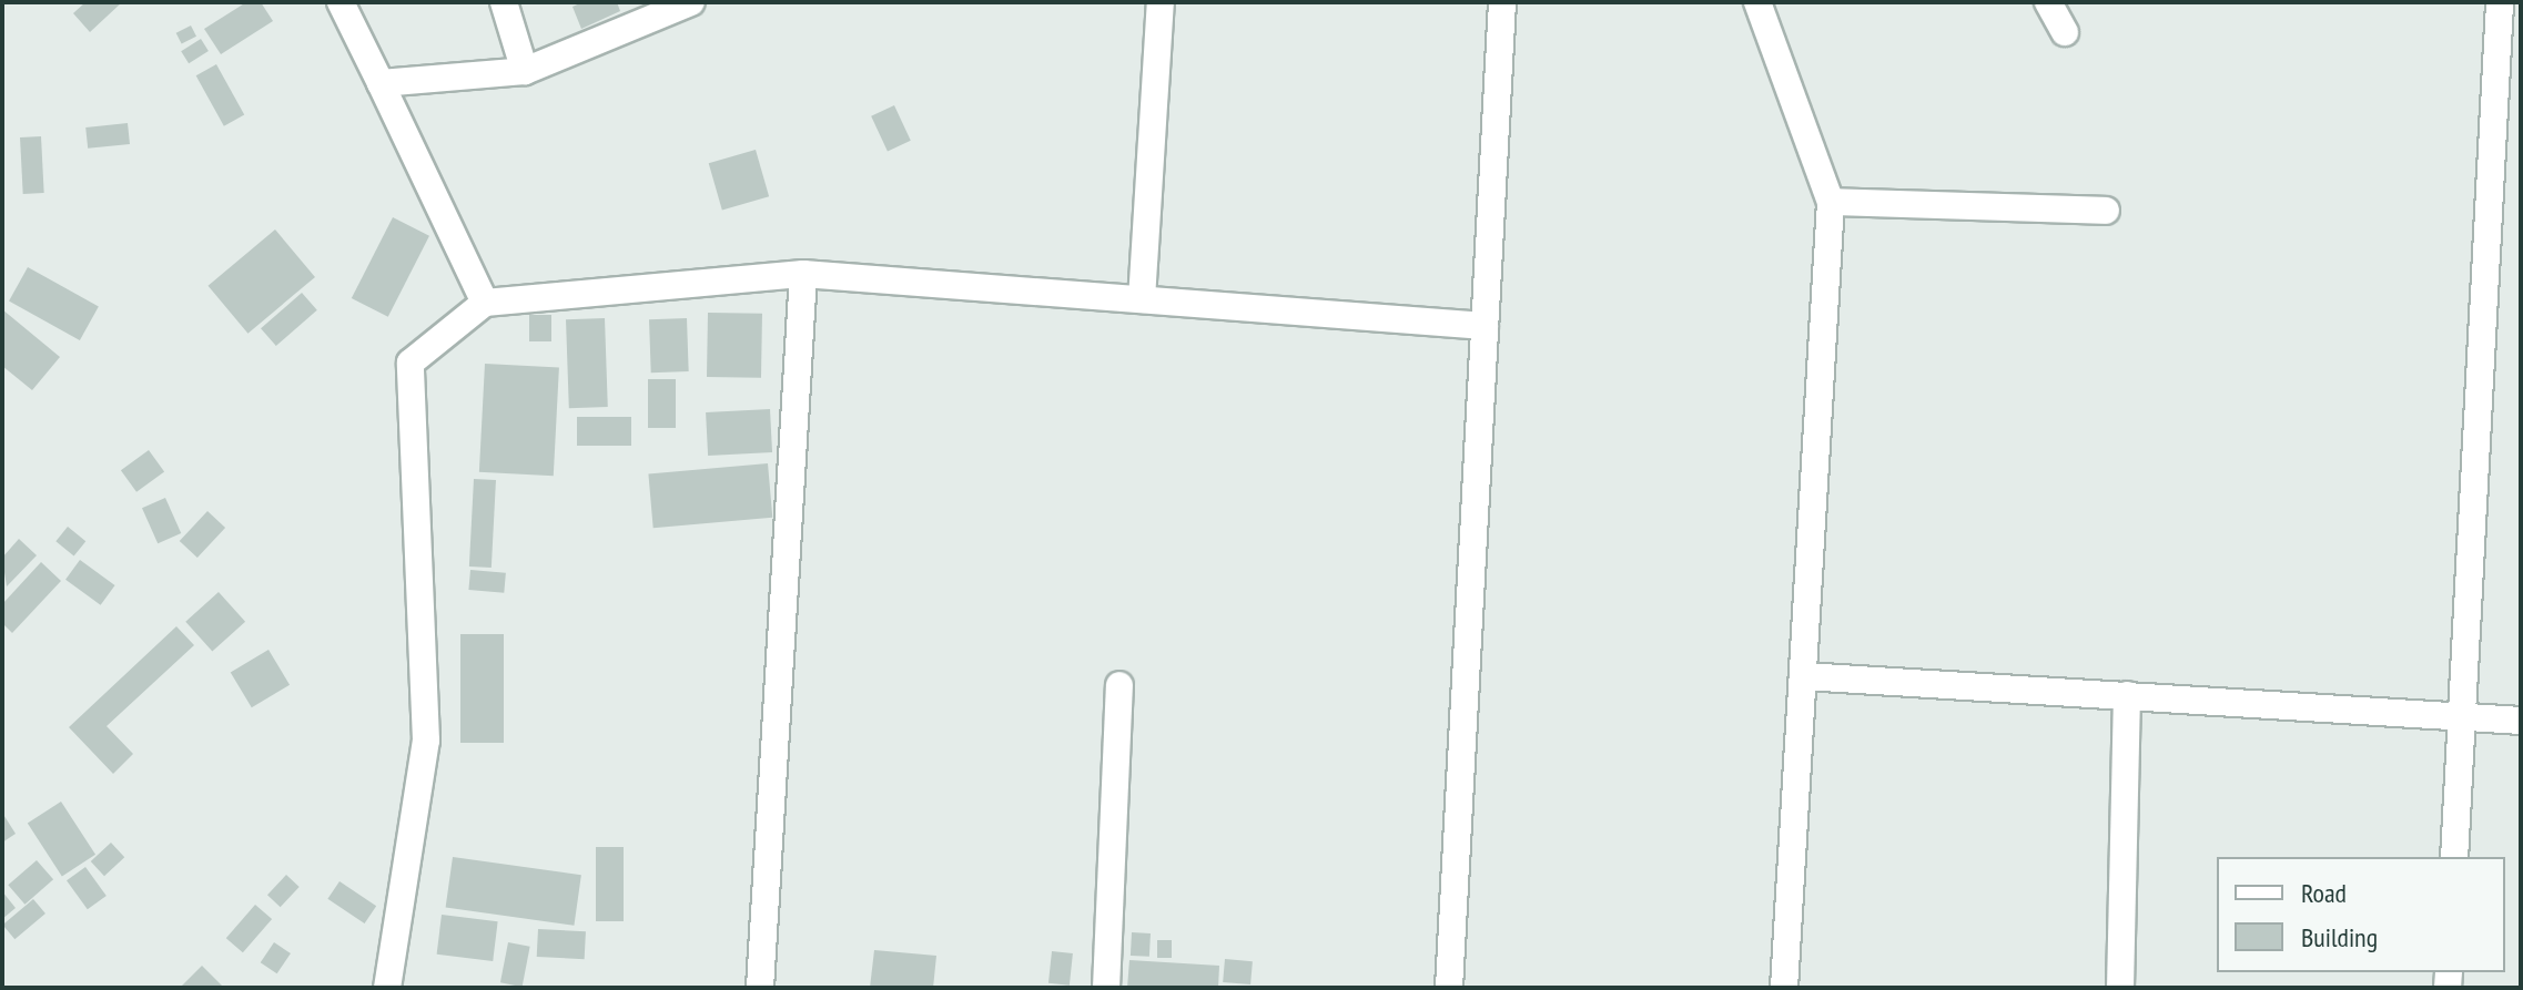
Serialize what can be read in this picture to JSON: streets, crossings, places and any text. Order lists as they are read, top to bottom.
{
  "legend": ["Road", "Building"]
}
